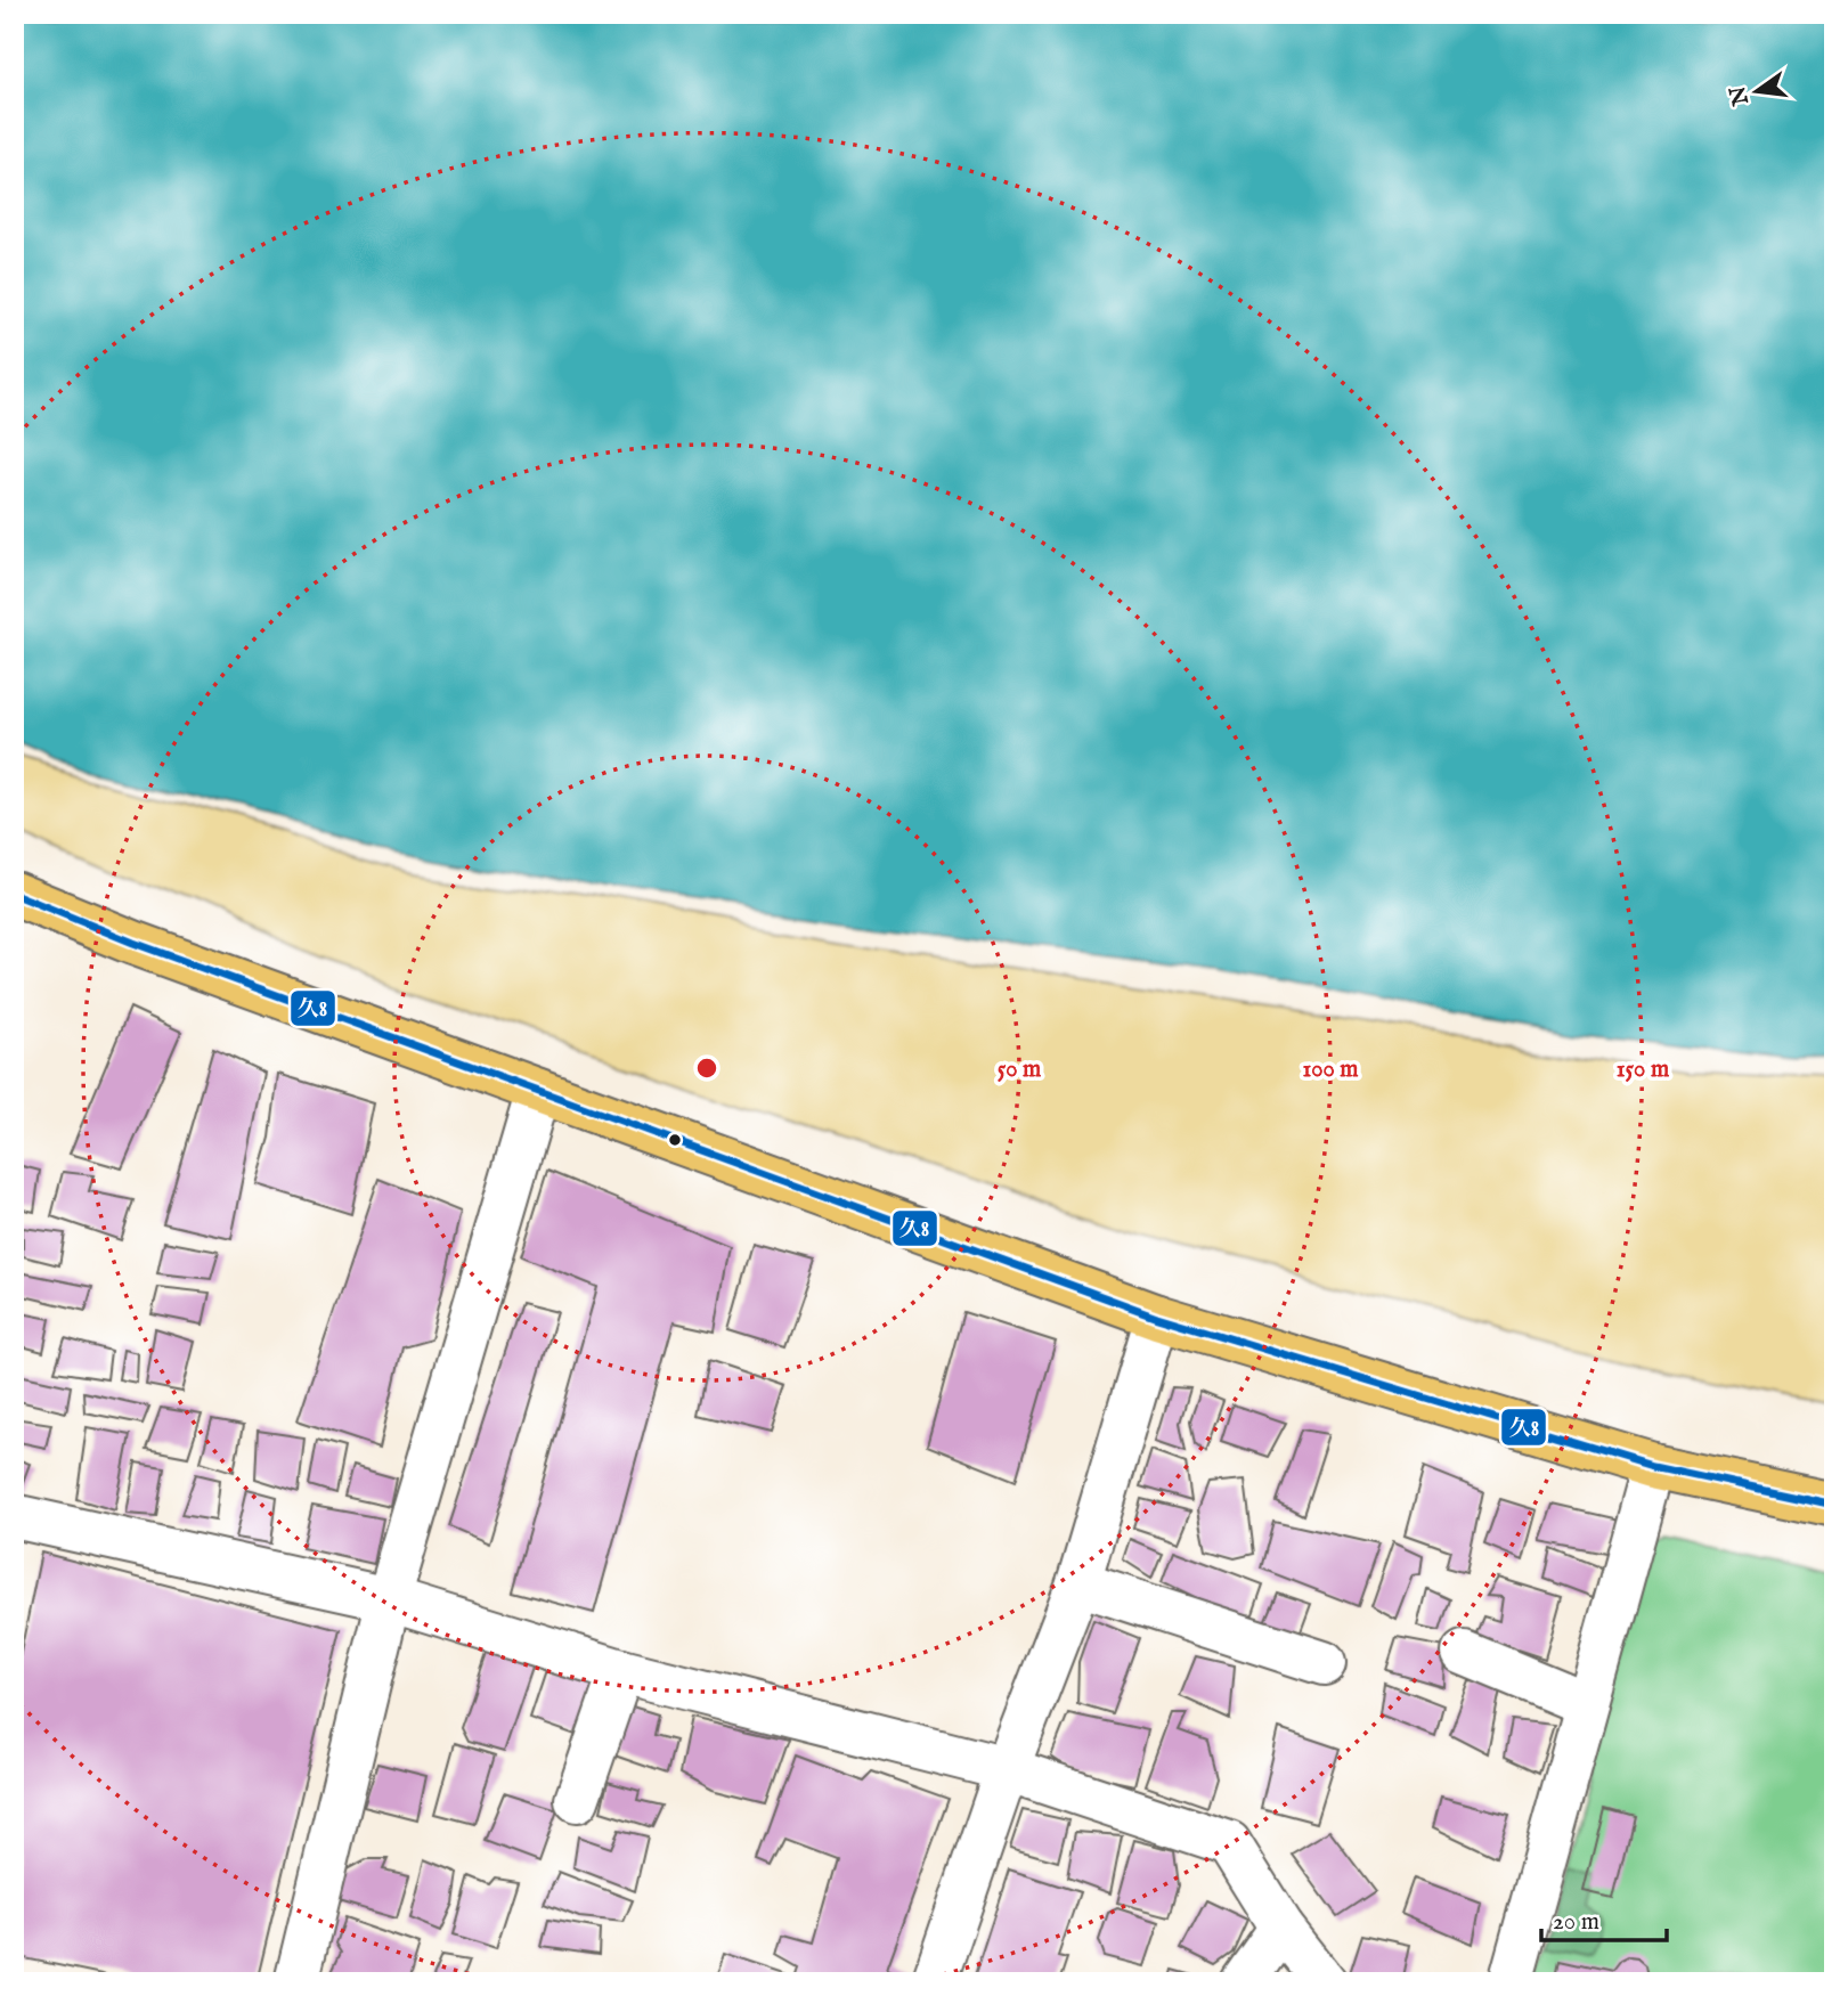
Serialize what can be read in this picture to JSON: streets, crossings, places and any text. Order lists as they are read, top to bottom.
{
  "lines": ["transit line 久8"],
  "scale_bar": "20 m",
  "north": "left",
  "rings": ["50 m", "100 m", "150 m"]
}
